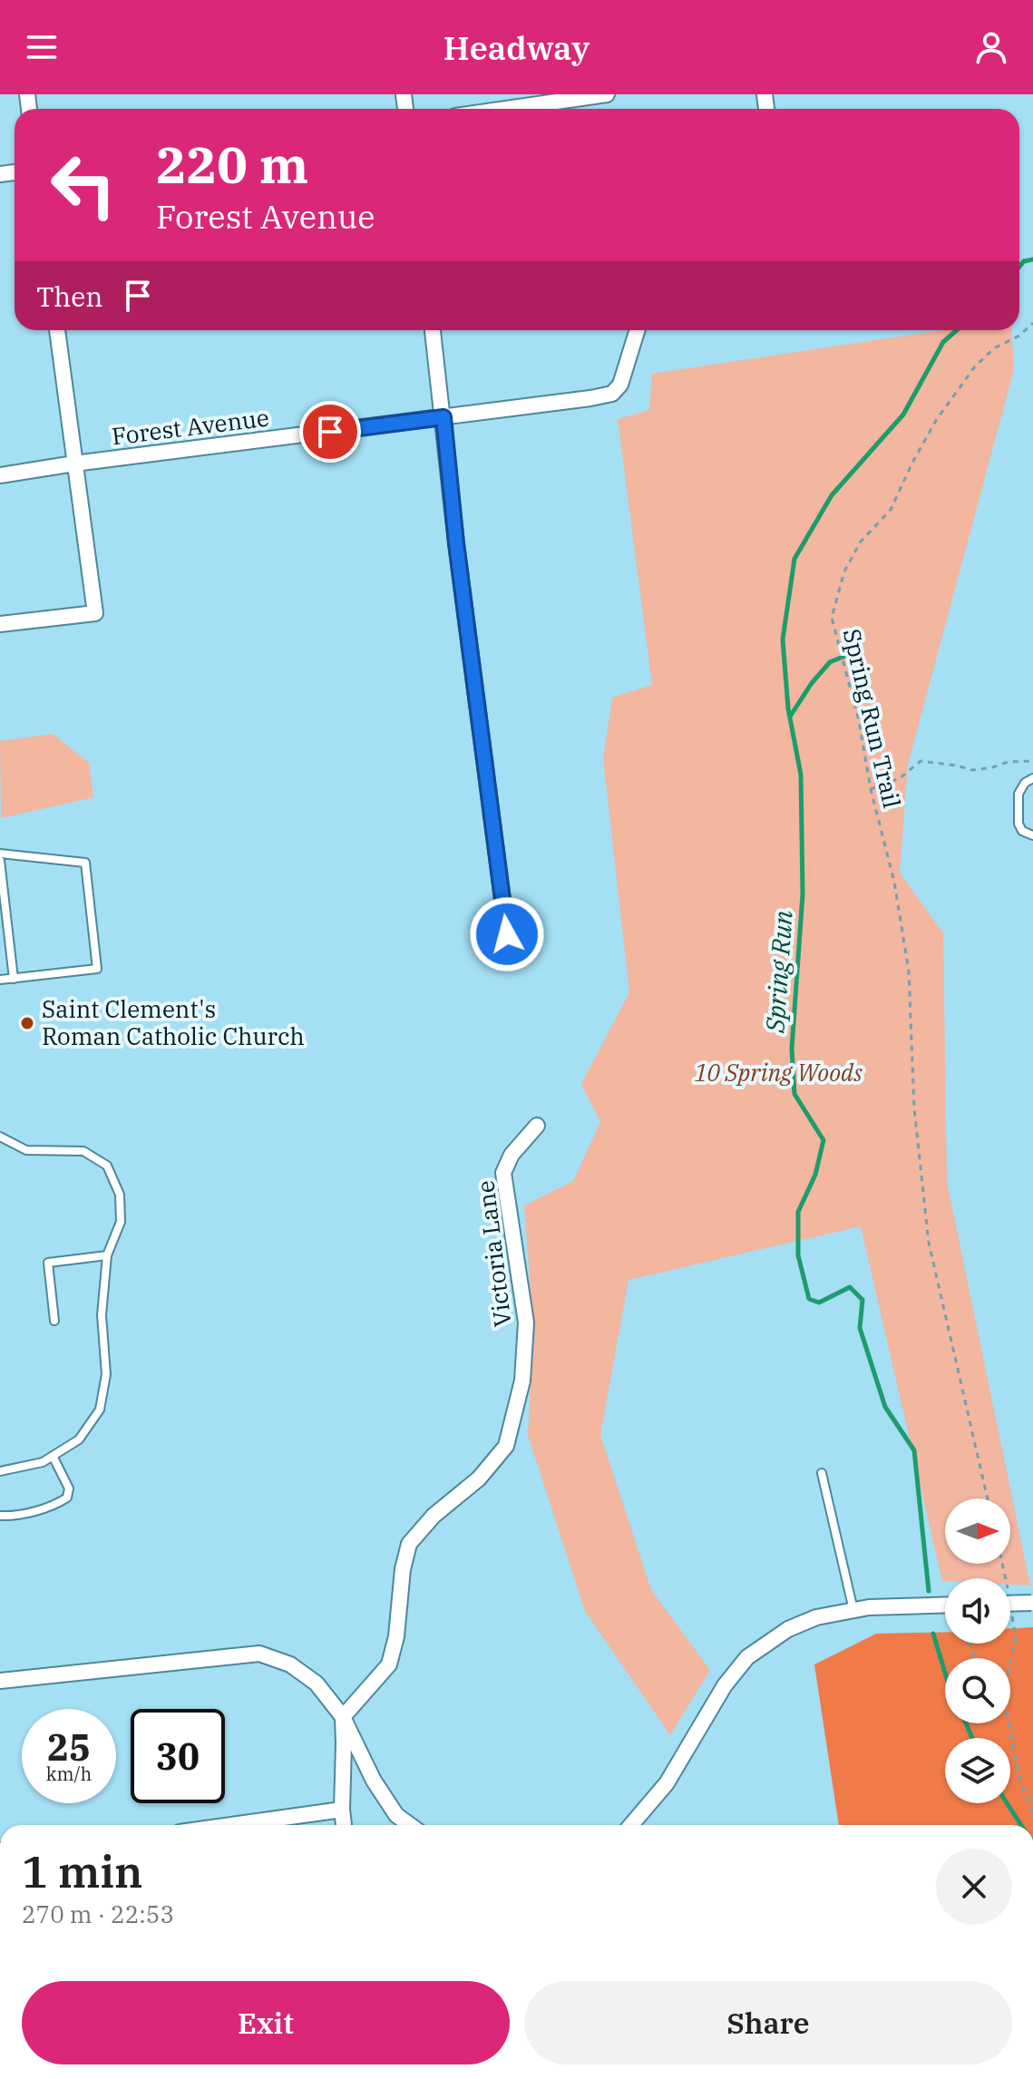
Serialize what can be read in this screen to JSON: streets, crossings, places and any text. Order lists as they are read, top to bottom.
{
  "streets": {
    "street": ["Forest Avenue", "Victoria Lane"],
    "path": ["Spring Run Trail"]
  },
  "water": ["Spring Run"],
  "parks": ["10 Spring Woods"],
  "places": ["Saint Clement's Roman Catholic Church"],
  "north": "right",
  "page": {
    "header": "Headway",
    "turn": ["220 m", "Forest Avenue"],
    "then": "Then",
    "speed": "25 km/h",
    "limit": "30",
    "heading": ["1 min", "270 m · 22:53"],
    "buttons": ["Exit", "Share"]
  }
}
